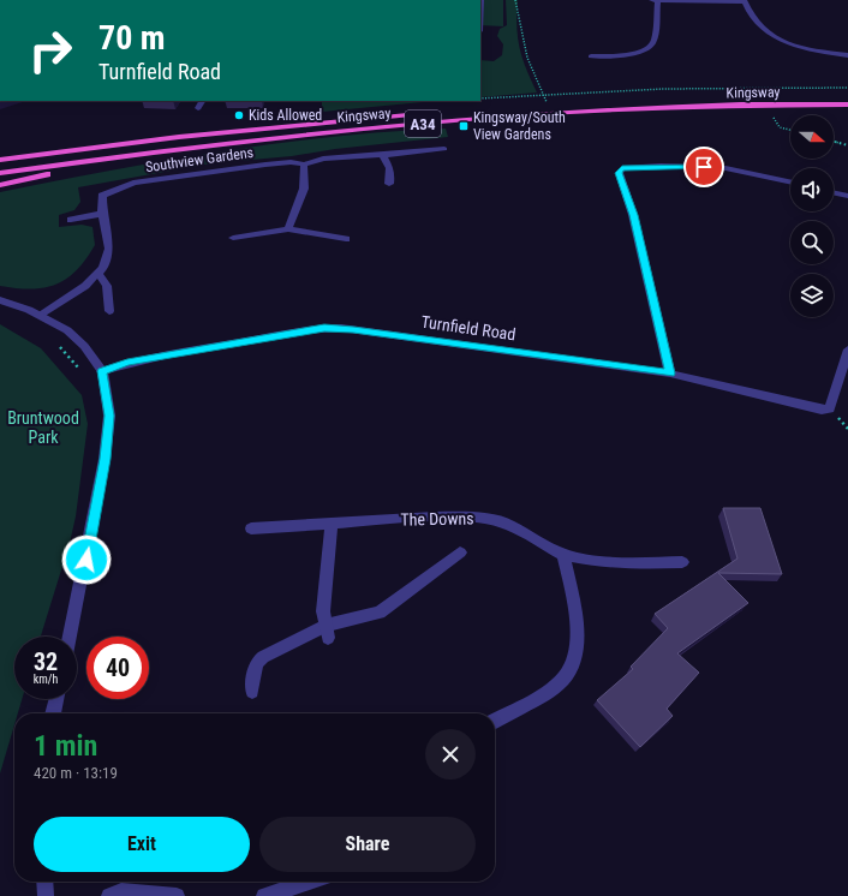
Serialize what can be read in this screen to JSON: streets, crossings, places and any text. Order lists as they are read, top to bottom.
{
  "streets": {
    "highway": ["Kingsway", "A34"],
    "street": ["Southview Gardens", "Turnfield Road", "The Downs"]
  },
  "parks": ["Bruntwood Park"],
  "places": {
    "other": ["Kids Allowed"],
    "transit": ["Kingsway/South View Gardens"]
  },
  "north": "right",
  "page": {
    "turn": ["70 m", "Turnfield Road"],
    "speed": "32 km/h",
    "limit": "40",
    "heading": ["1 min", "420 m · 13:19"],
    "buttons": ["Exit", "Share"]
  }
}
